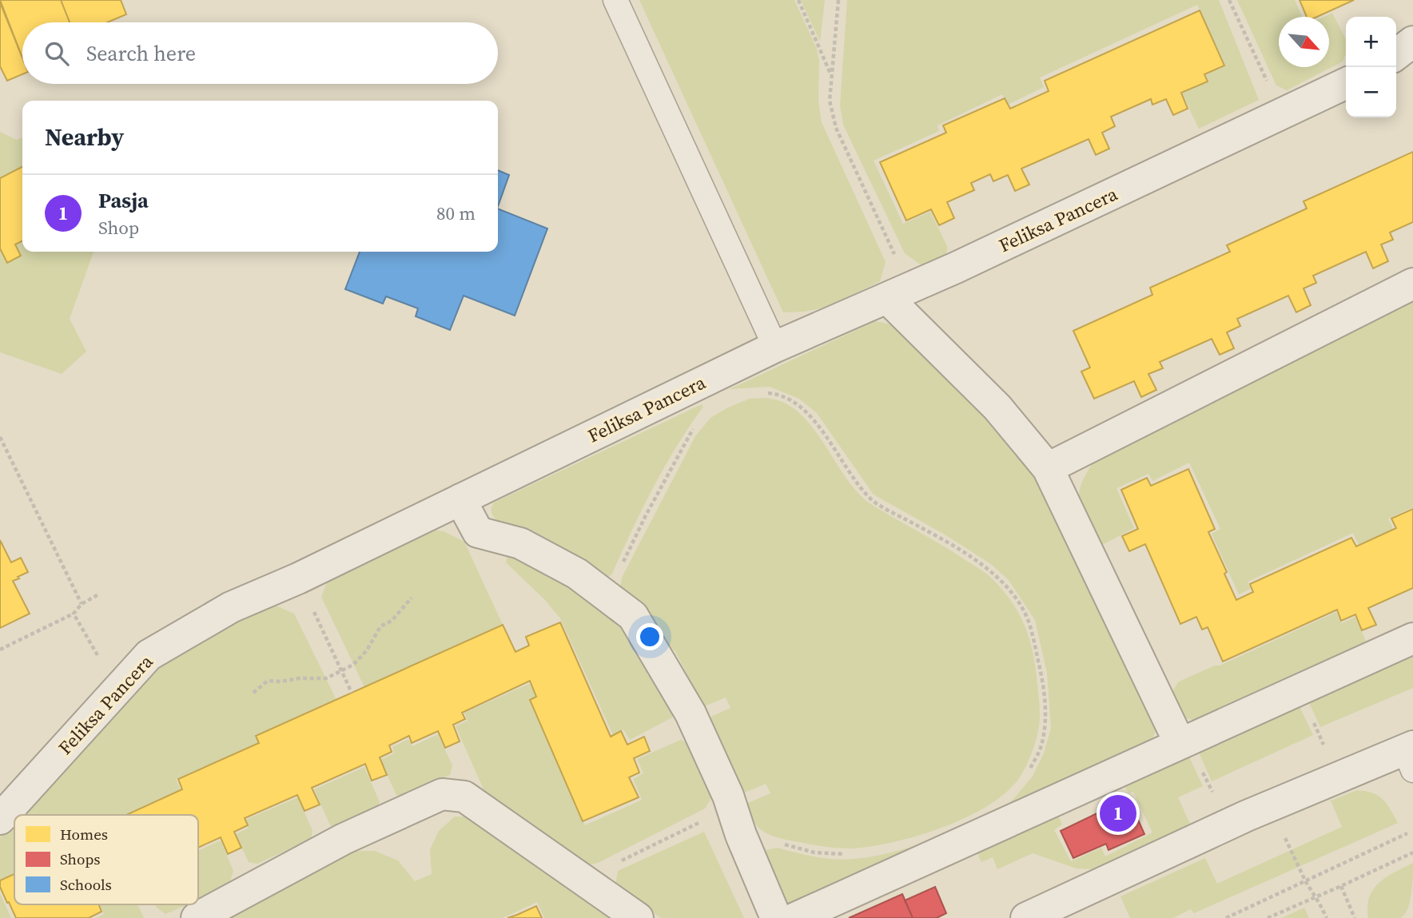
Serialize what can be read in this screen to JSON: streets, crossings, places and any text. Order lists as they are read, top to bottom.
{
  "streets": {
    "street": ["Feliksa Pancera"]
  },
  "legend": ["Homes", "Shops", "Schools"],
  "north": "bottom right",
  "page": {
    "map_buttons": ["+", "−"],
    "search": "Search here",
    "heading": "Nearby",
    "list": [
      {
        "mark": "1",
        "name": "Pasja",
        "note": "Shop",
        "value": "80 m"
      }
    ],
    "pins": "1"
  }
}
